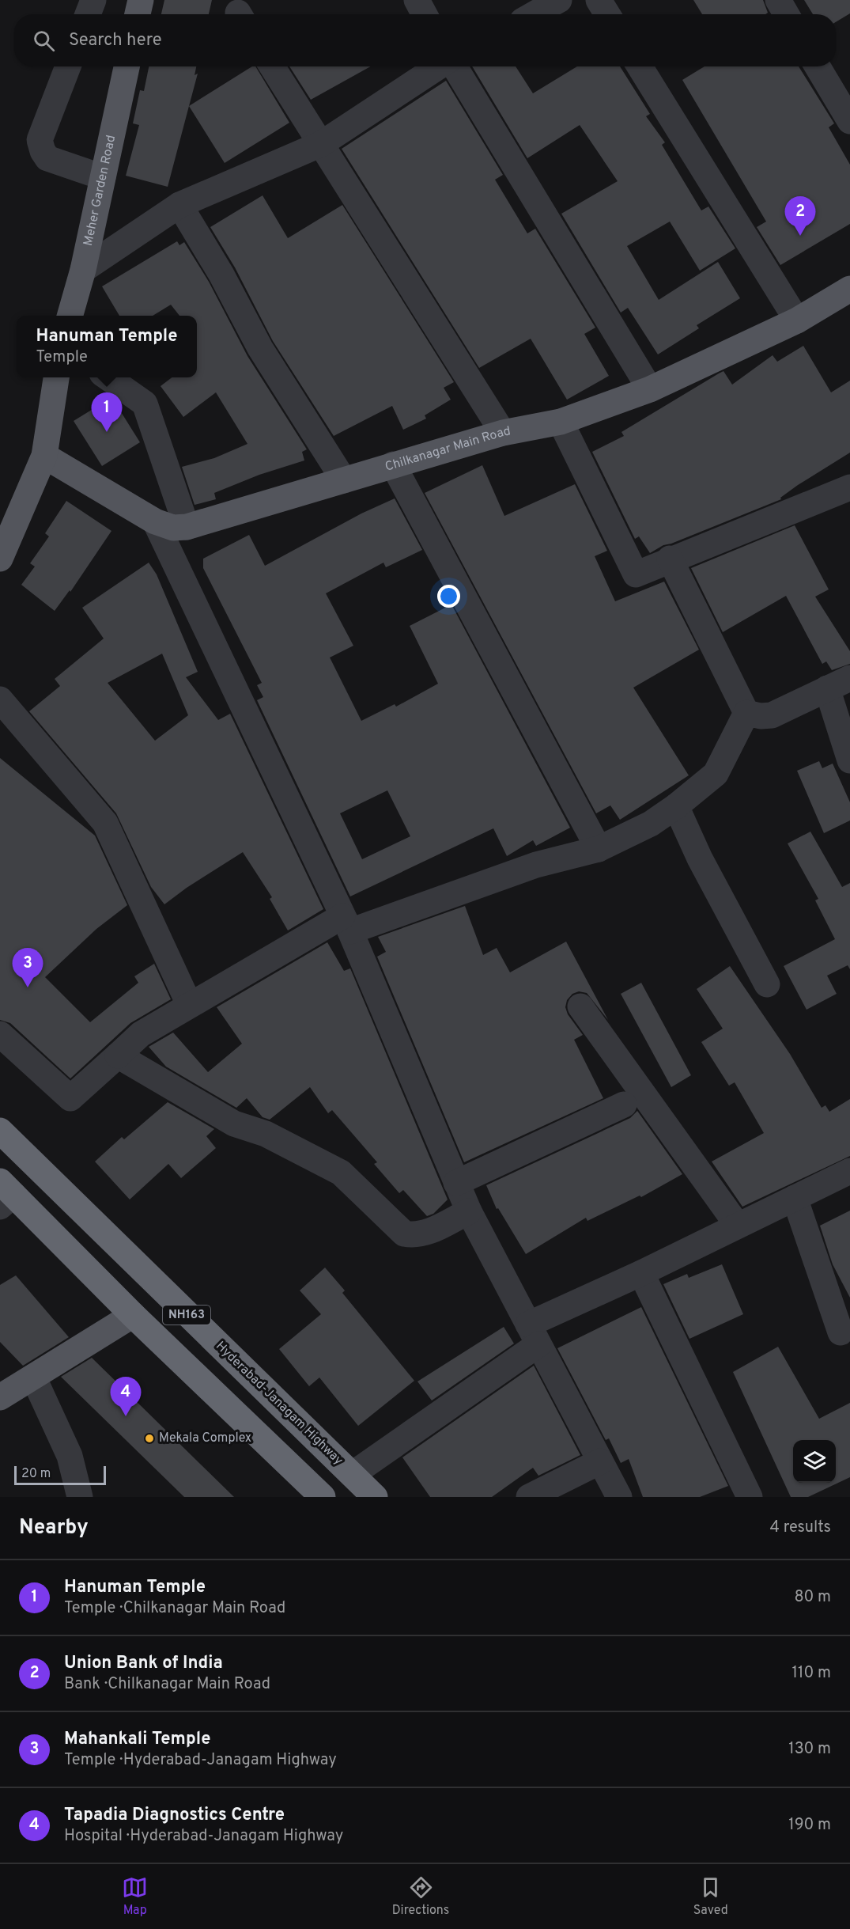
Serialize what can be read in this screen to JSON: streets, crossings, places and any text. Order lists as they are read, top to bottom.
{
  "streets": {
    "highway": ["NH163", "Hyderabad-Janagam Highway"],
    "main road": ["Meher Garden Road", "Chilkanagar Main Road"]
  },
  "places": ["Mekala Complex"],
  "scale_bar": "20 m",
  "page": {
    "search": "Search here",
    "pins": [
      "2",
      "1",
      "3",
      "4"
    ],
    "popup": ["Hanuman Temple", "Temple"],
    "scale": "20 m",
    "heading": ["Nearby", "4 results"],
    "list": [
      {
        "mark": "1",
        "name": "Hanuman Temple",
        "note": "Temple · Chilkanagar Main Road",
        "value": "80 m"
      },
      {
        "mark": "2",
        "name": "Union Bank of India",
        "note": "Bank · Chilkanagar Main Road",
        "value": "110 m"
      },
      {
        "mark": "3",
        "name": "Mahankali Temple",
        "note": "Temple · Hyderabad-Janagam Highway",
        "value": "130 m"
      },
      {
        "mark": "4",
        "name": "Tapadia Diagnostics Centre",
        "note": "Hospital · Hyderabad-Janagam Highway",
        "value": "190 m"
      }
    ],
    "nav": ["Map", "Directions", "Saved"]
  }
}
